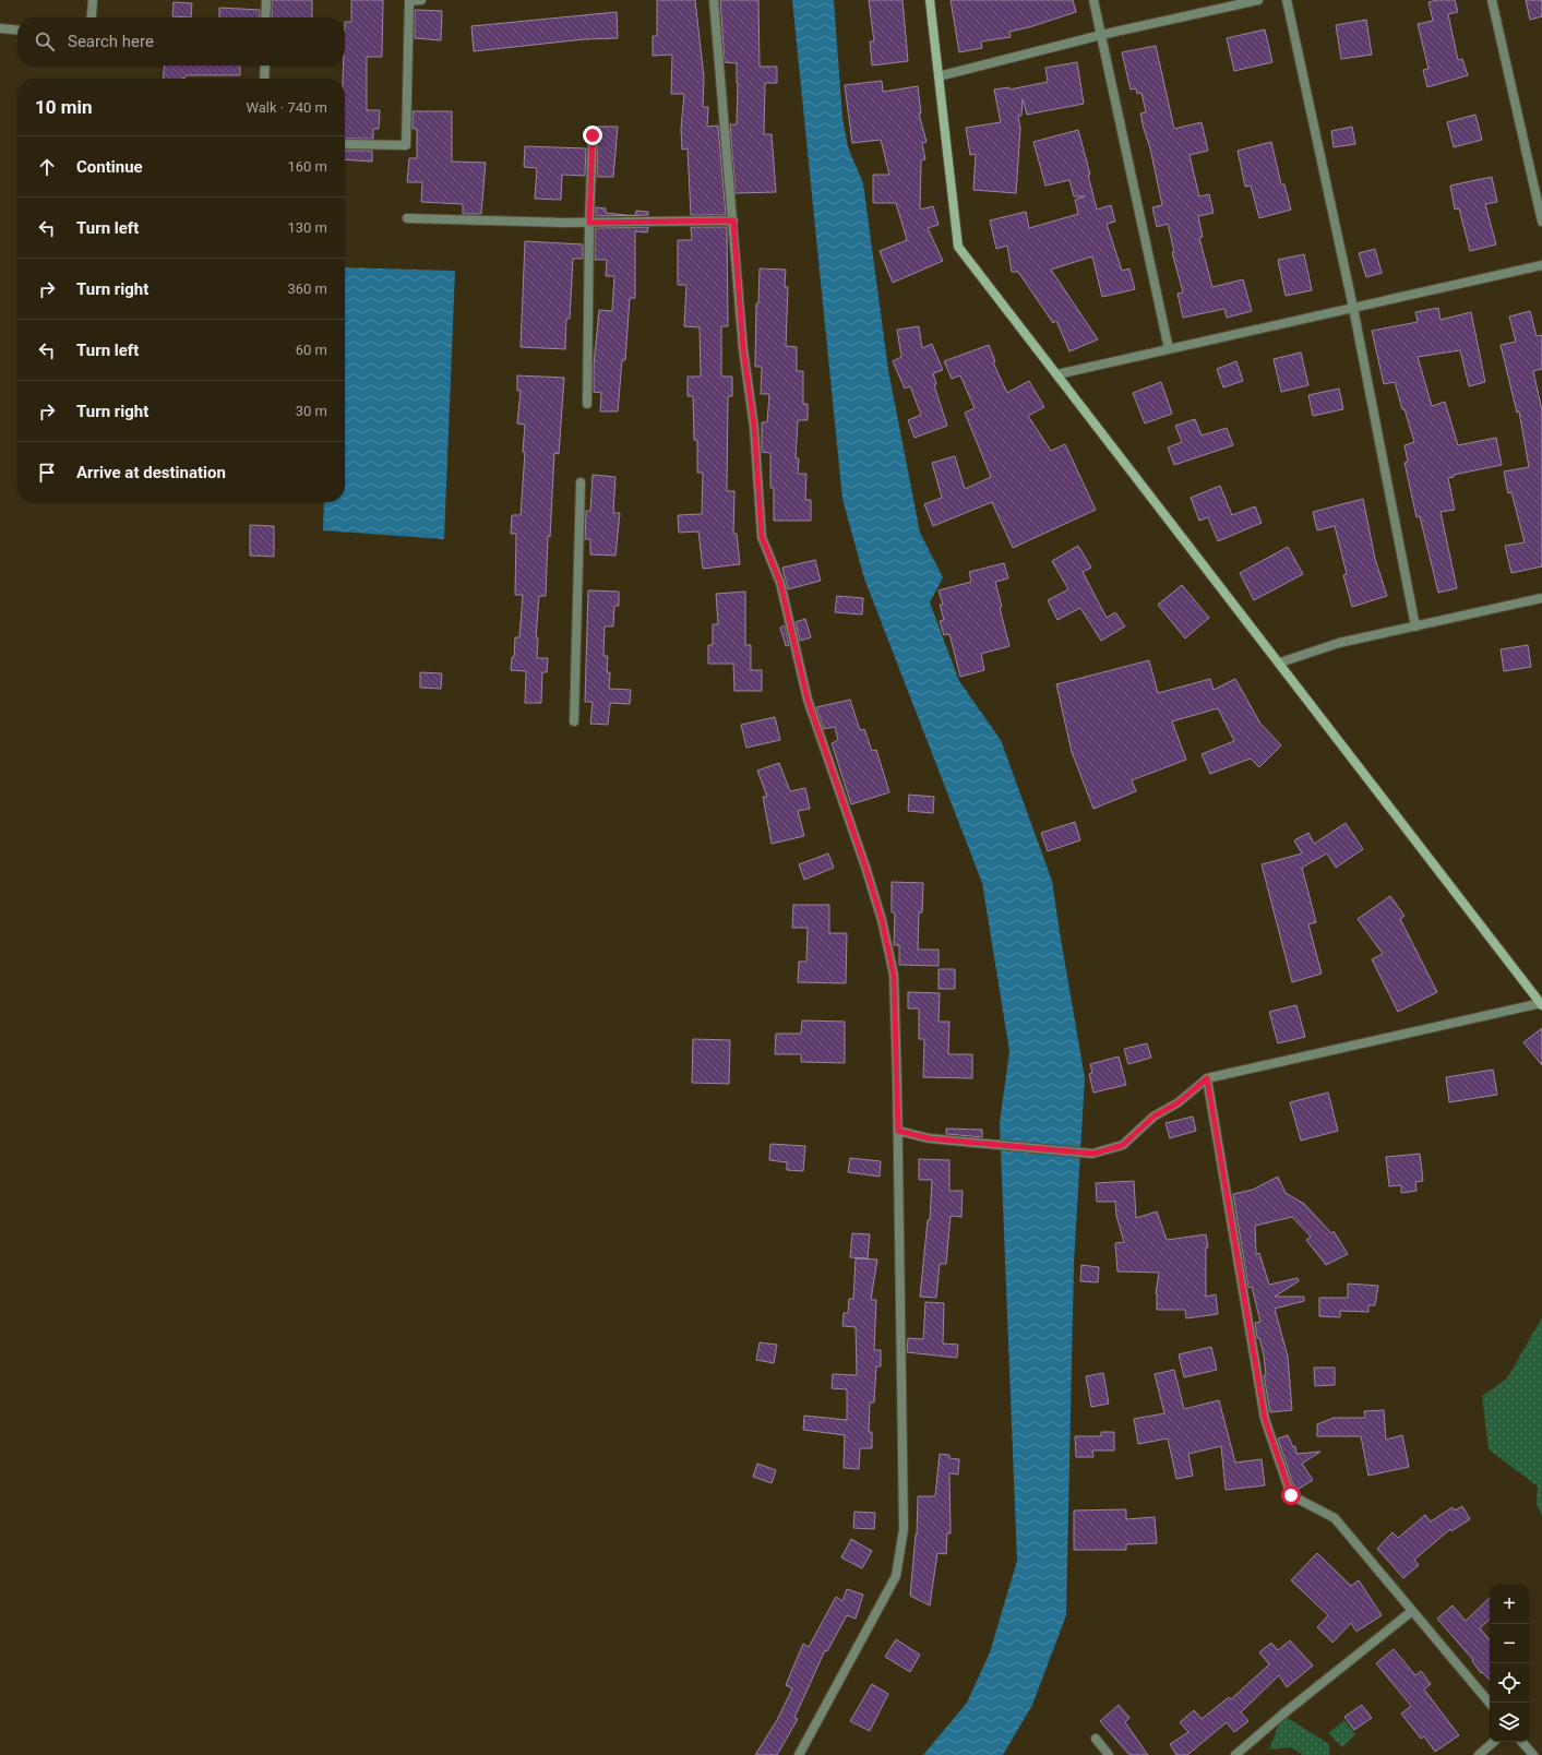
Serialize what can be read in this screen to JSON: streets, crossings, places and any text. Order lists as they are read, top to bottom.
{
  "page": {
    "search": "Search here",
    "heading": ["10 min", "Walk · 740 m"],
    "list": [
      ["Continue", "160 m"],
      ["Turn left", "130 m"],
      ["Turn right", "360 m"],
      ["Turn left", "60 m"],
      ["Turn right", "30 m"],
      "Arrive at destination"
    ],
    "map_buttons": ["+", "−"]
  }
}
